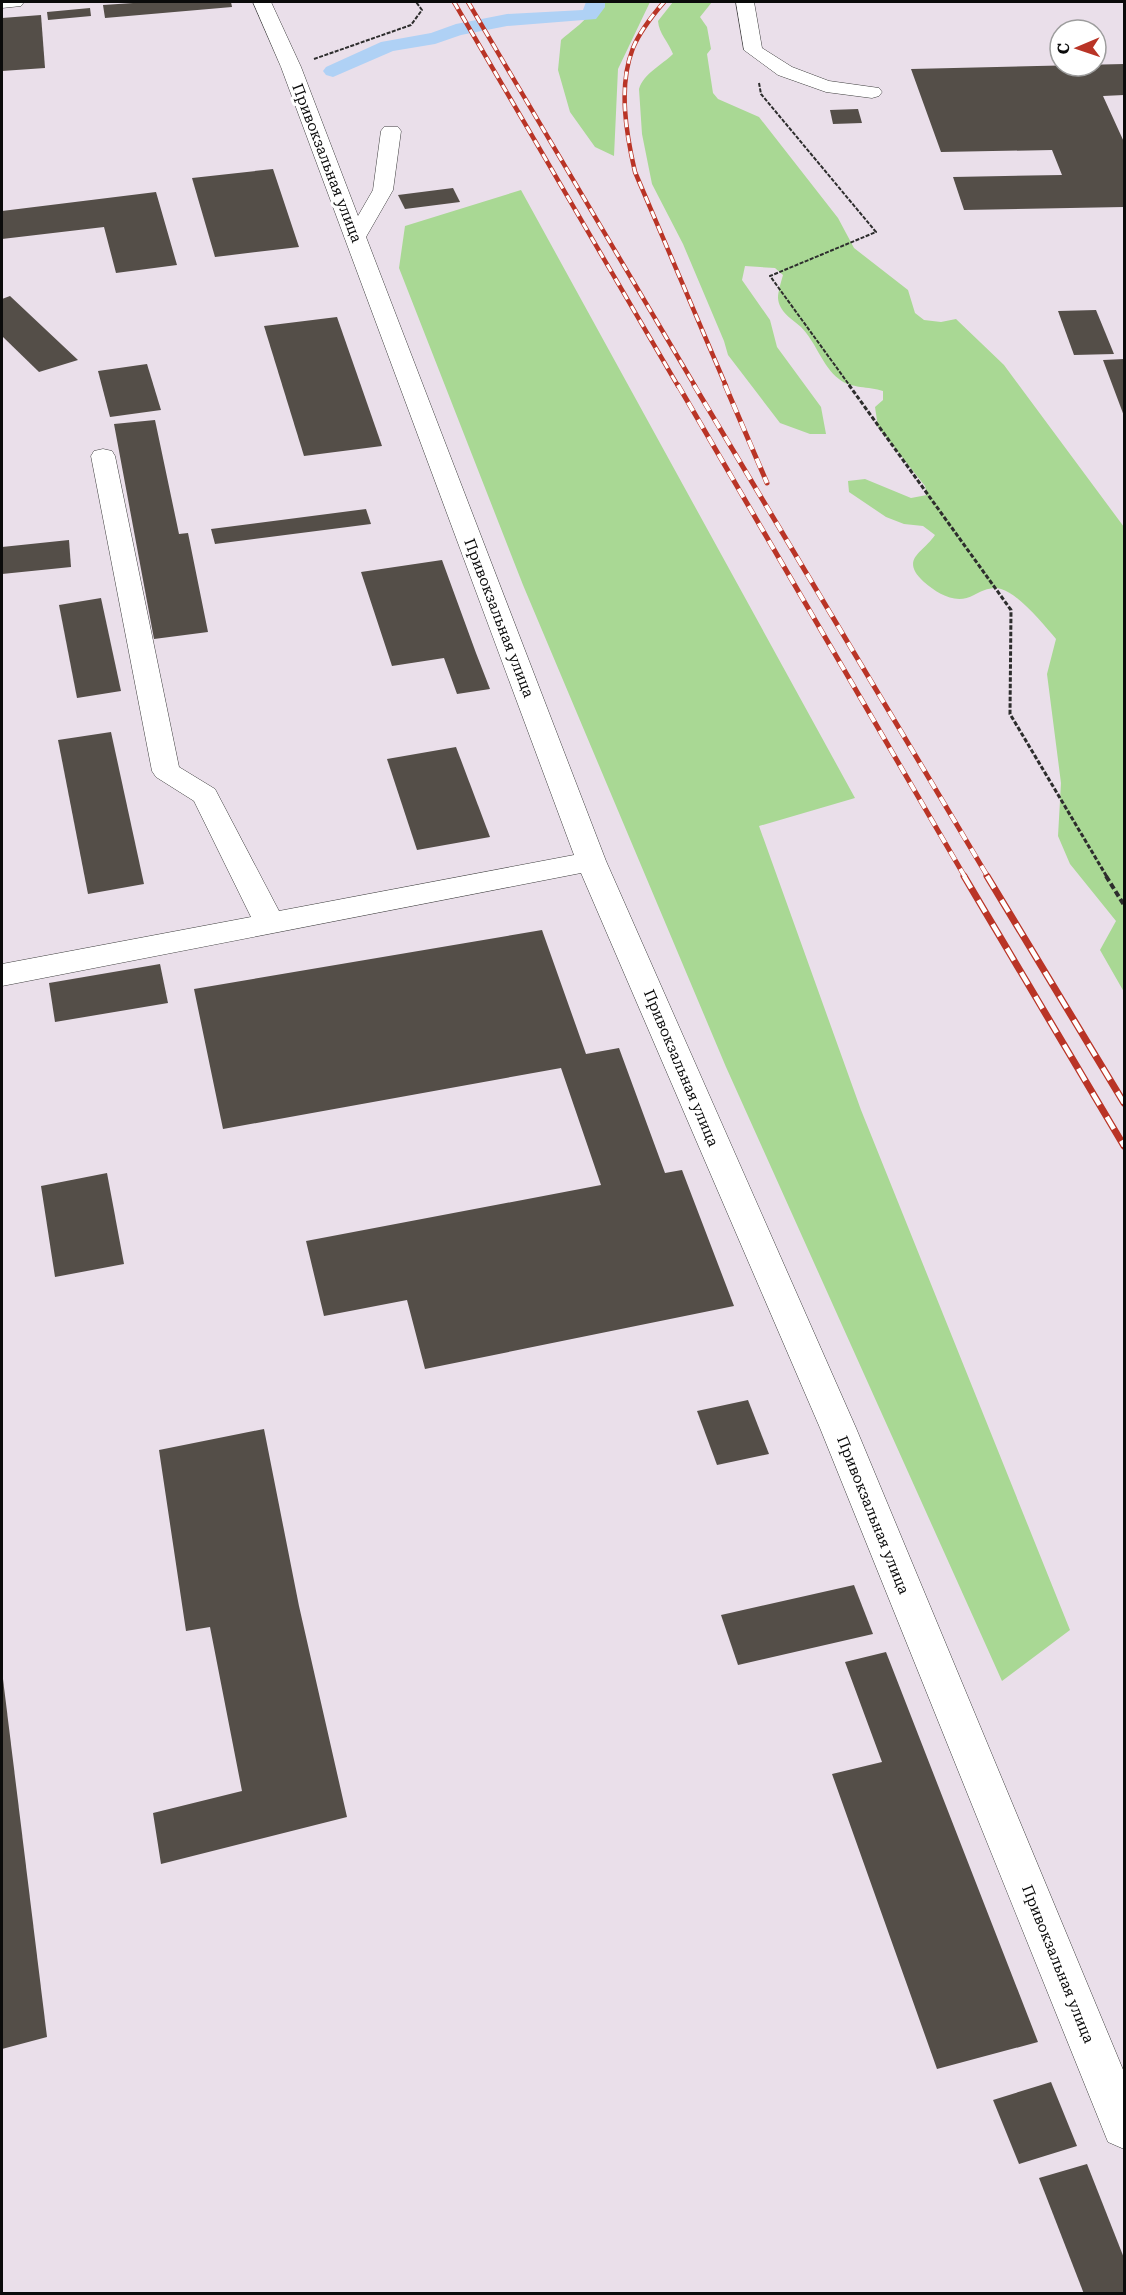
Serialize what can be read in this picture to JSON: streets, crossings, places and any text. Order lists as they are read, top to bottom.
{
  "streets": {
    "street": ["Привокзальная улица"]
  },
  "north": "left"
}
